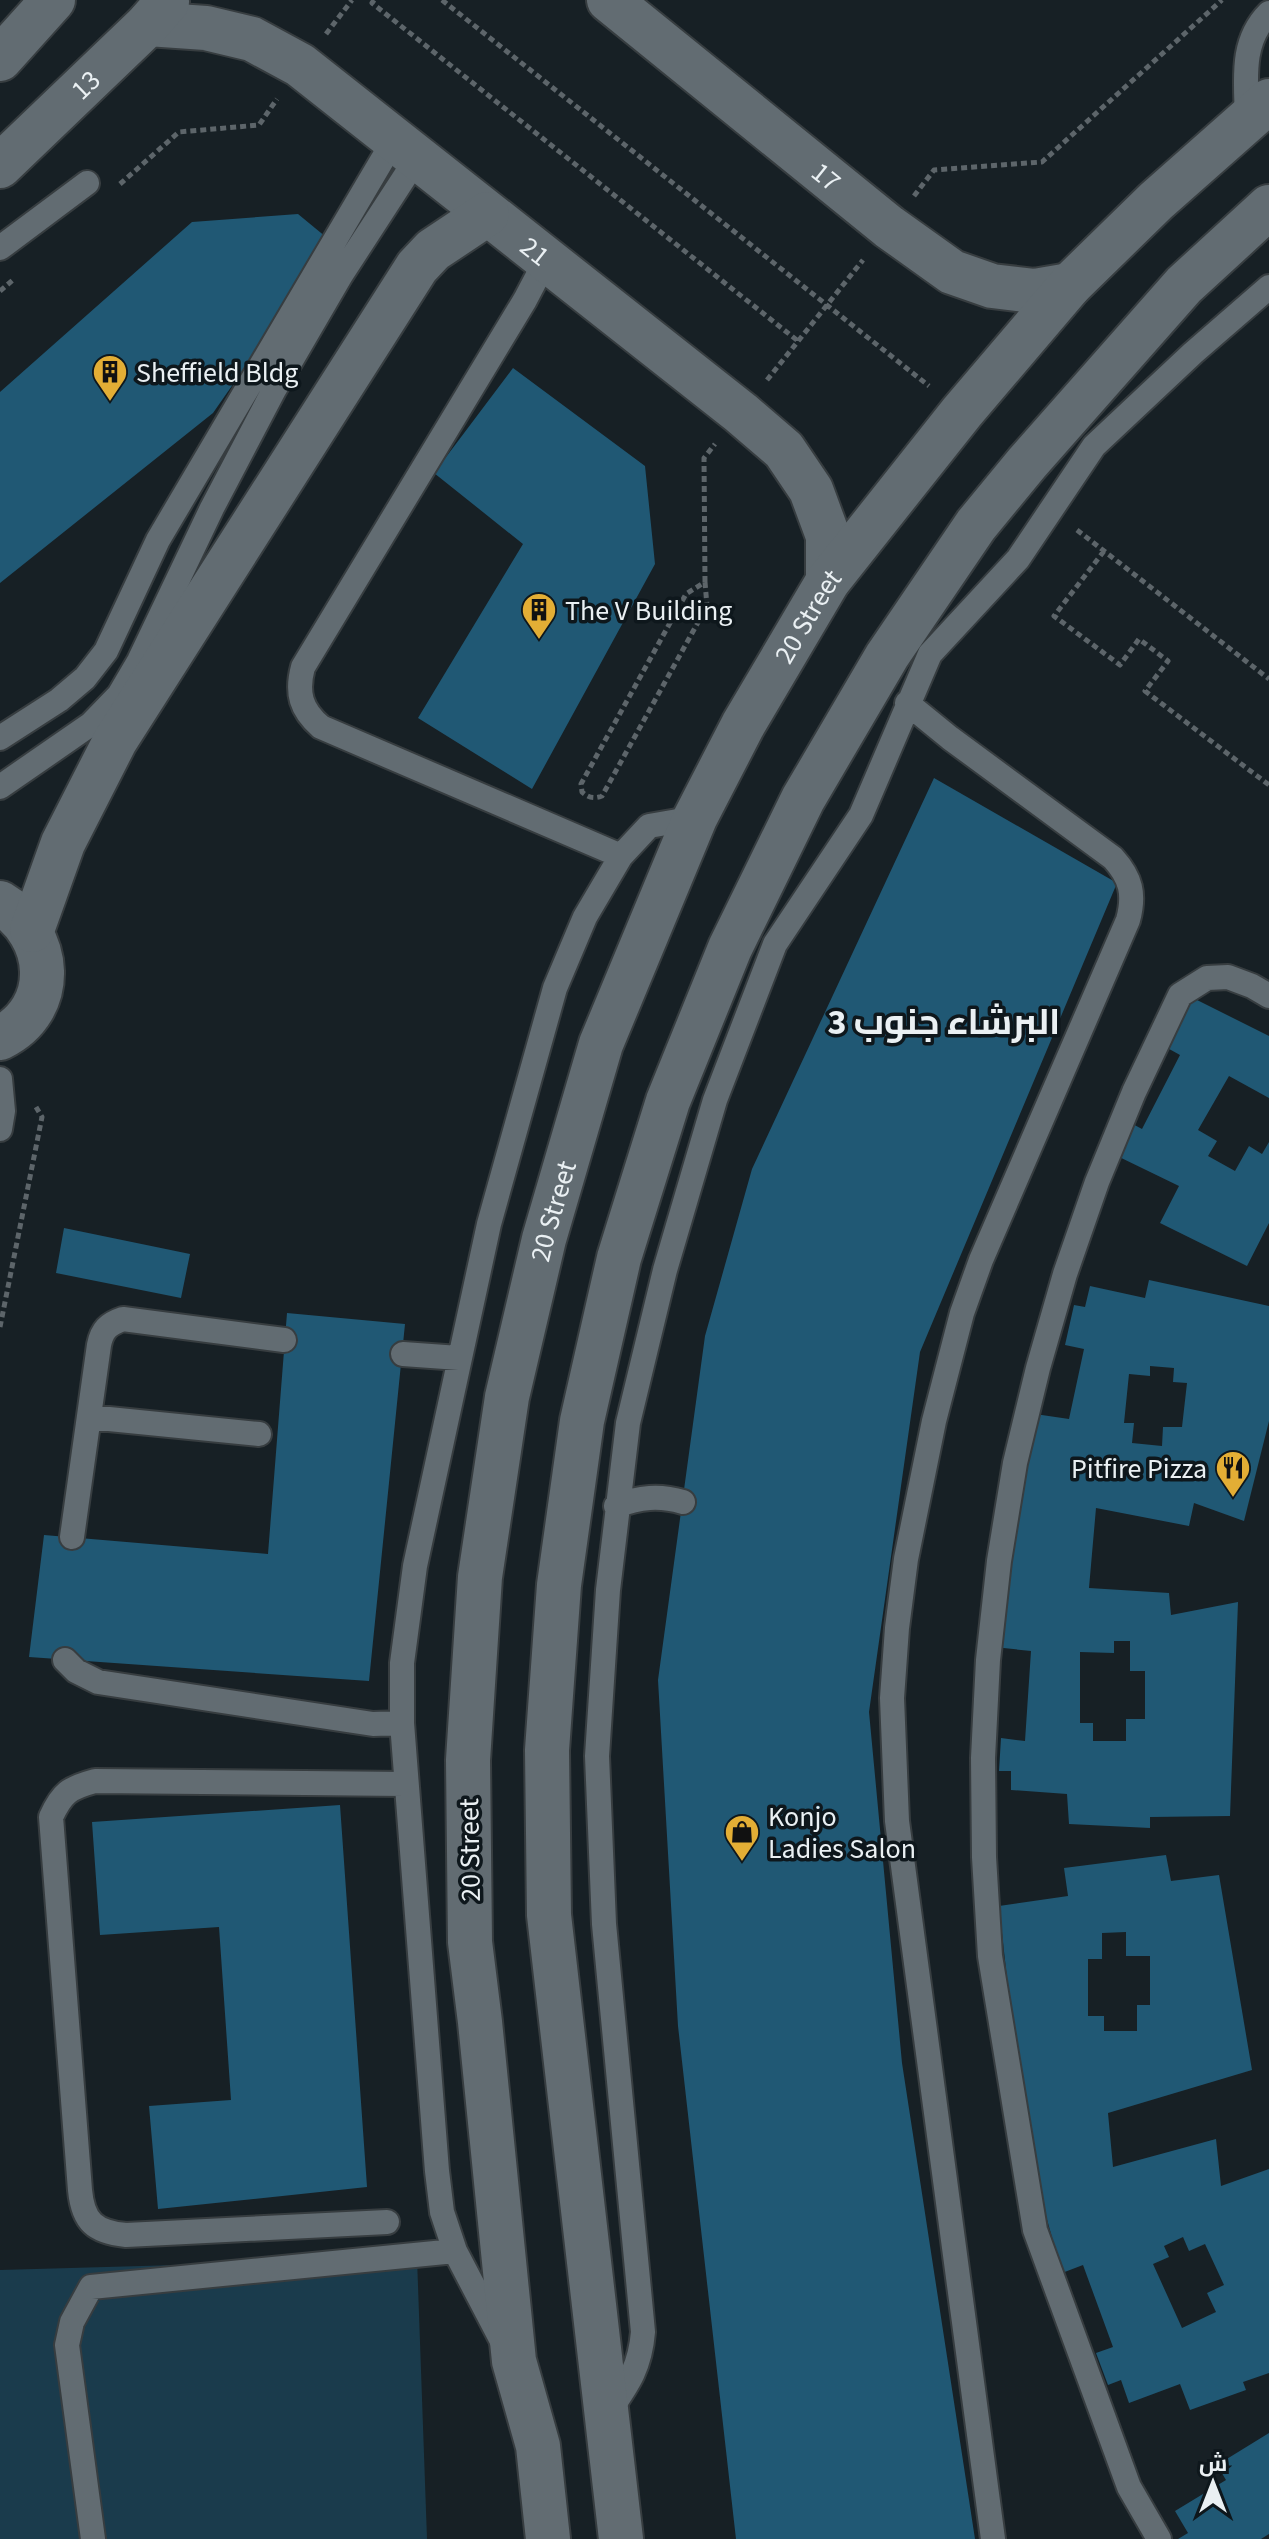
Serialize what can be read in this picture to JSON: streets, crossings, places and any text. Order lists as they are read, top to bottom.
{
  "streets": {
    "street": [
      "13",
      "17",
      "21",
      "20 Street"
    ]
  },
  "crossings": [
    ["13", "21"],
    ["17", "20 Street"],
    ["21", "20 Street"]
  ],
  "districts": ["البرشاء جنوب 3"],
  "places": {
    "building": ["Sheffield Bldg", "The V Building"],
    "restaurant": ["Pitfire Pizza"],
    "shop": ["Konjo Ladies Salon"]
  },
  "north": "top"
}
